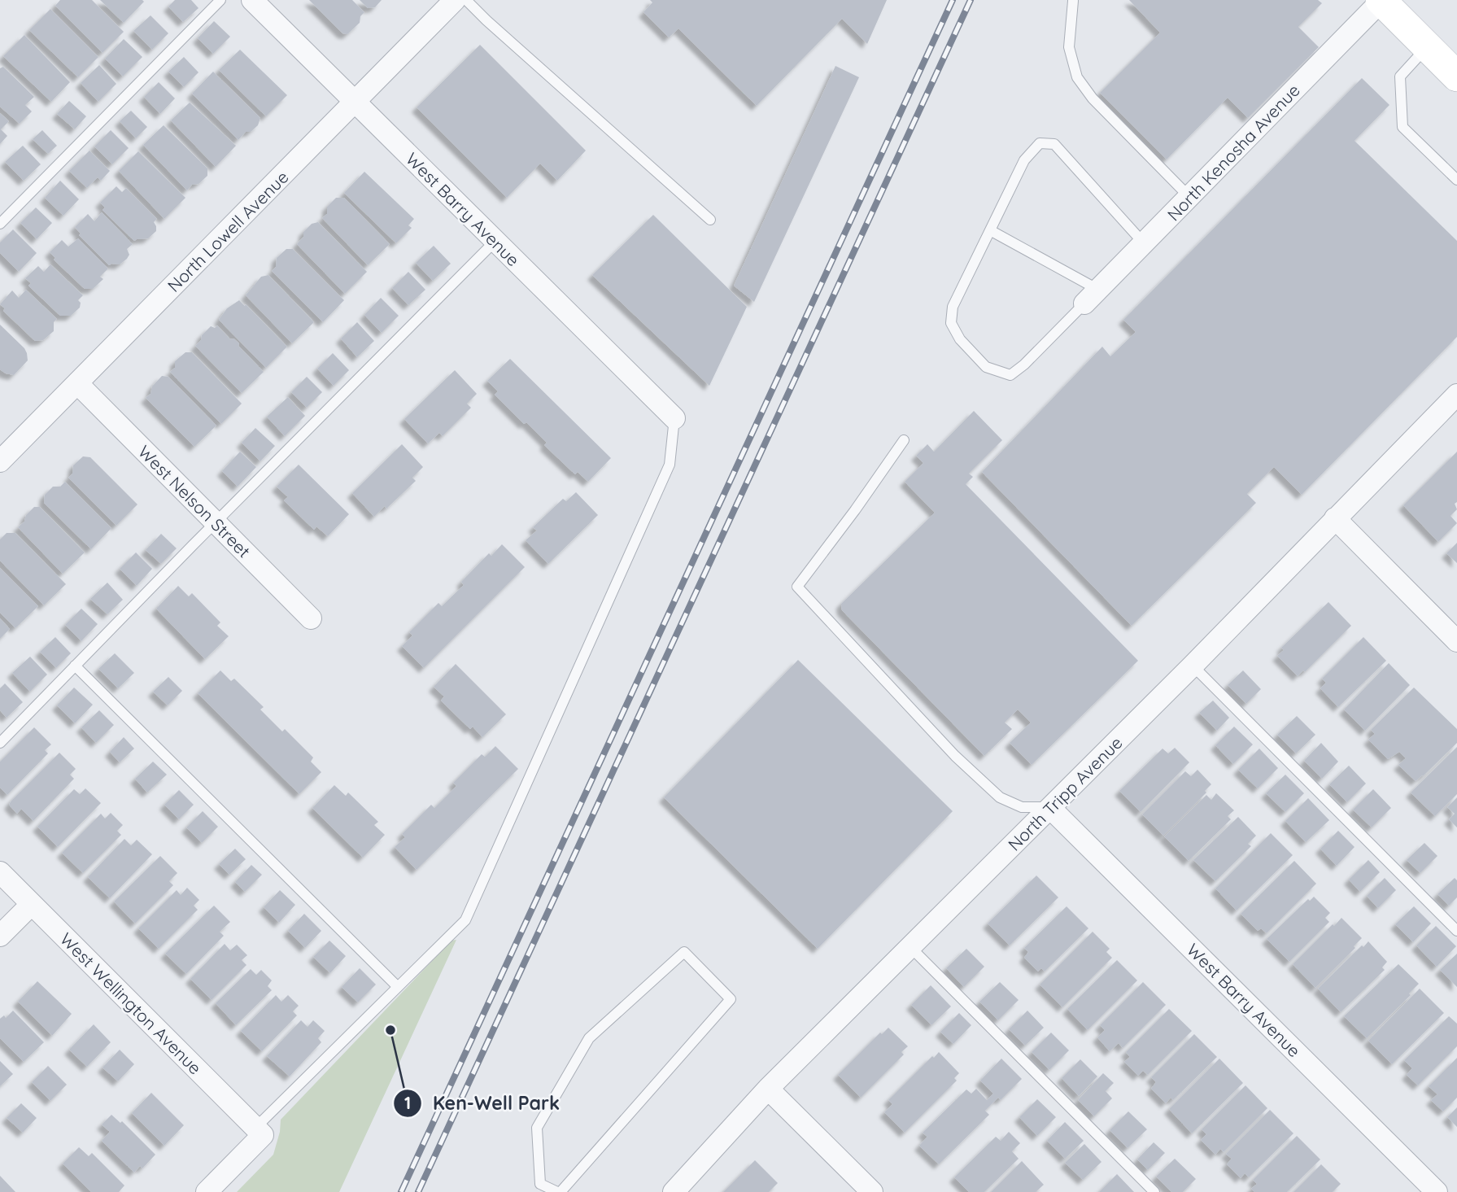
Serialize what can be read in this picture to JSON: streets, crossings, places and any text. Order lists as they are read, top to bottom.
{
  "streets": {
    "street": [
      "North Kenosha Avenue",
      "West Barry Avenue",
      "North Lowell Avenue",
      "West Nelson Street",
      "North Tripp Avenue",
      "West Wellington Avenue"
    ]
  },
  "crossings": [
    ["West Barry Avenue", "North Lowell Avenue"],
    ["West Barry Avenue", "North Tripp Avenue"],
    ["North Lowell Avenue", "West Nelson Street"]
  ],
  "places": ["Ken-Well Park"]
}
